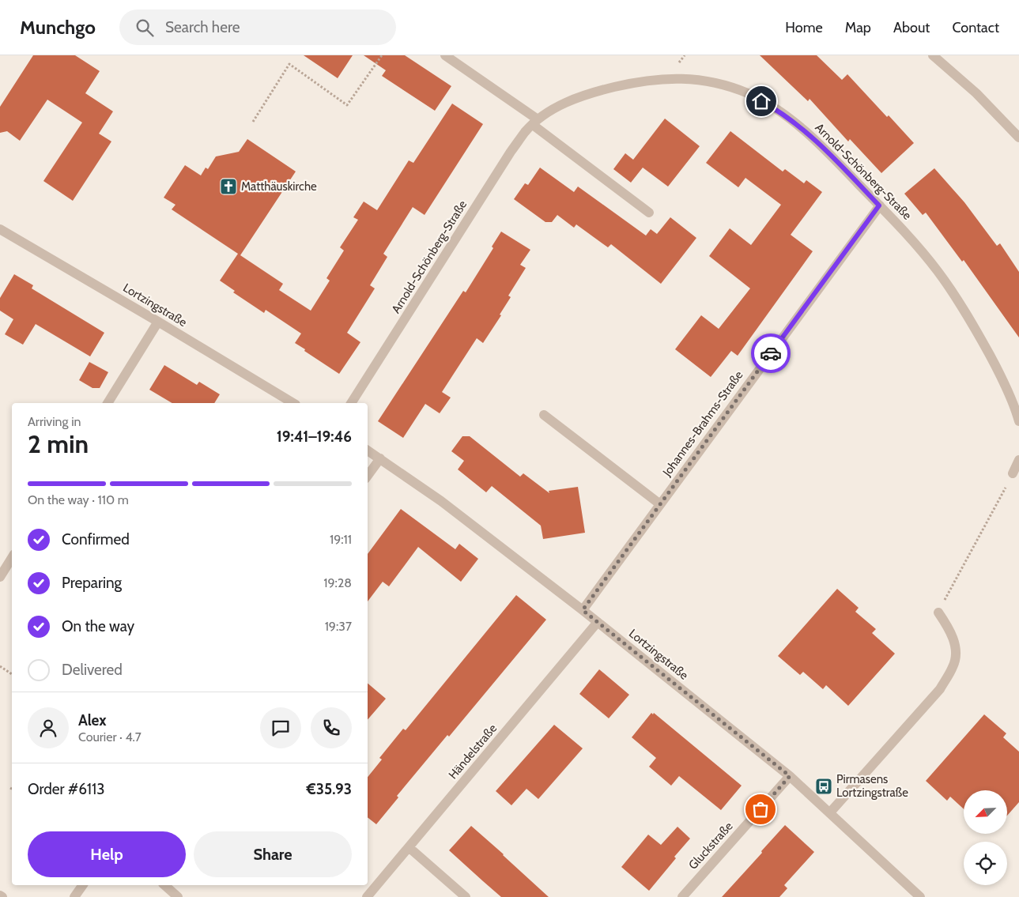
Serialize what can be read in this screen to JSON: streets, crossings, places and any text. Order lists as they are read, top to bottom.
{
  "streets": {
    "street": [
      "Arnold-Schönberg-Straße",
      "Lortzingstraße",
      "Johannes-Brahms-Straße",
      "Händelstraße",
      "Gluckstraße"
    ]
  },
  "crossings": [
    ["Arnold-Schönberg-Straße", "Johannes-Brahms-Straße"],
    ["Lortzingstraße", "Johannes-Brahms-Straße"],
    ["Lortzingstraße", "Händelstraße"],
    ["Lortzingstraße", "Gluckstraße"]
  ],
  "places": {
    "church": ["Matthäuskirche"],
    "bus stop": ["Pirmasens Lortzingstraße"]
  },
  "north": "bottom left",
  "page": {
    "header": "Munchgo",
    "search": "Search here",
    "nav": [
      "Home",
      "Map",
      "About",
      "Contact"
    ],
    "heading": ["2 min", "Arriving in", "19:41–19:46"],
    "panel": [
      "Alex",
      "Courier · 4.7",
      "Order #6113",
      "€35.93"
    ],
    "bar": "On the way · 110 m",
    "list": [
      ["Confirmed", "19:11"],
      ["Preparing", "19:28"],
      ["On the way", "19:37"],
      "Delivered"
    ],
    "buttons": ["Help", "Share"]
  }
}
